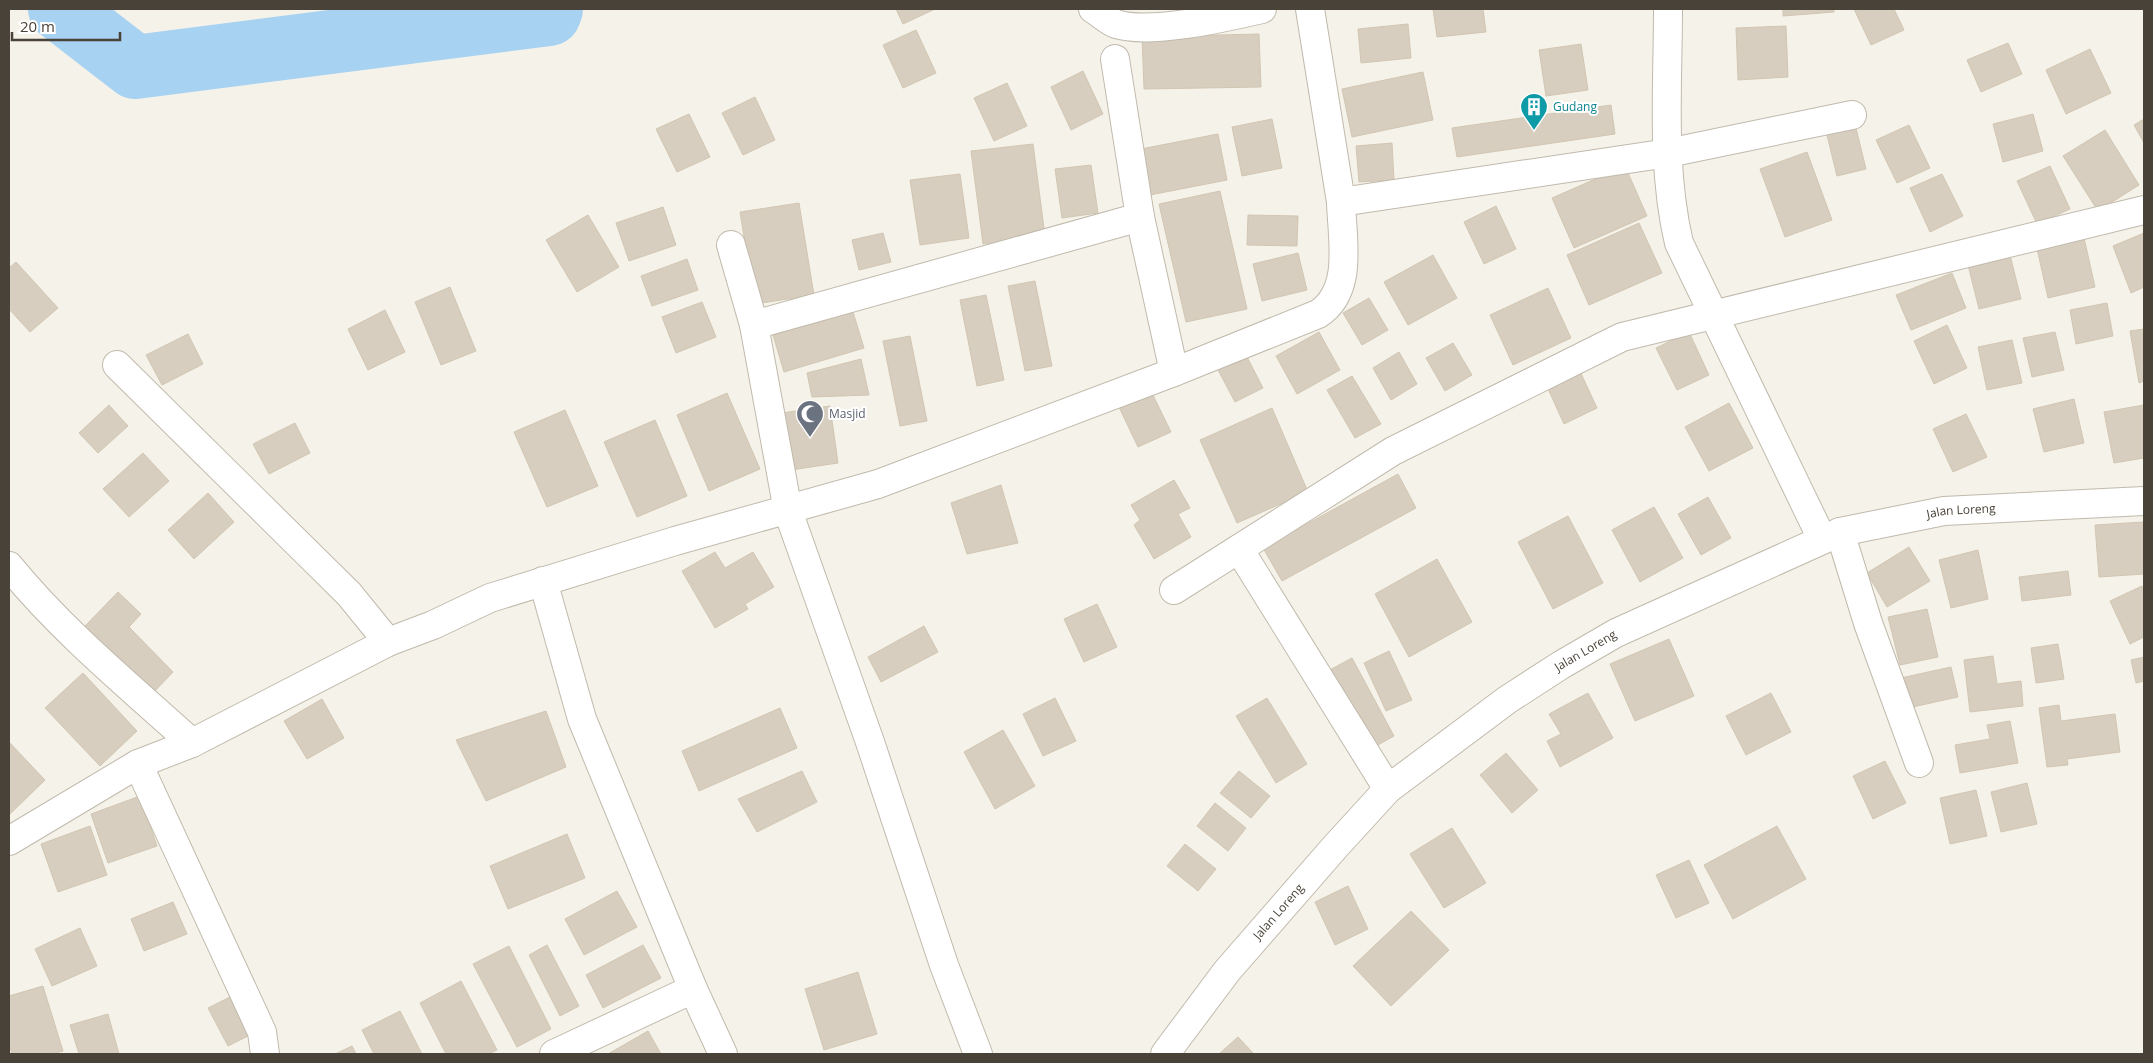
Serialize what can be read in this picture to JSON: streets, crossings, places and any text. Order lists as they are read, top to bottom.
{
  "streets": {
    "street": ["Jalan Loreng"]
  },
  "places": {
    "building": ["Gudang"],
    "mosque": ["Masjid"]
  },
  "scale_bar": "20 m"
}
